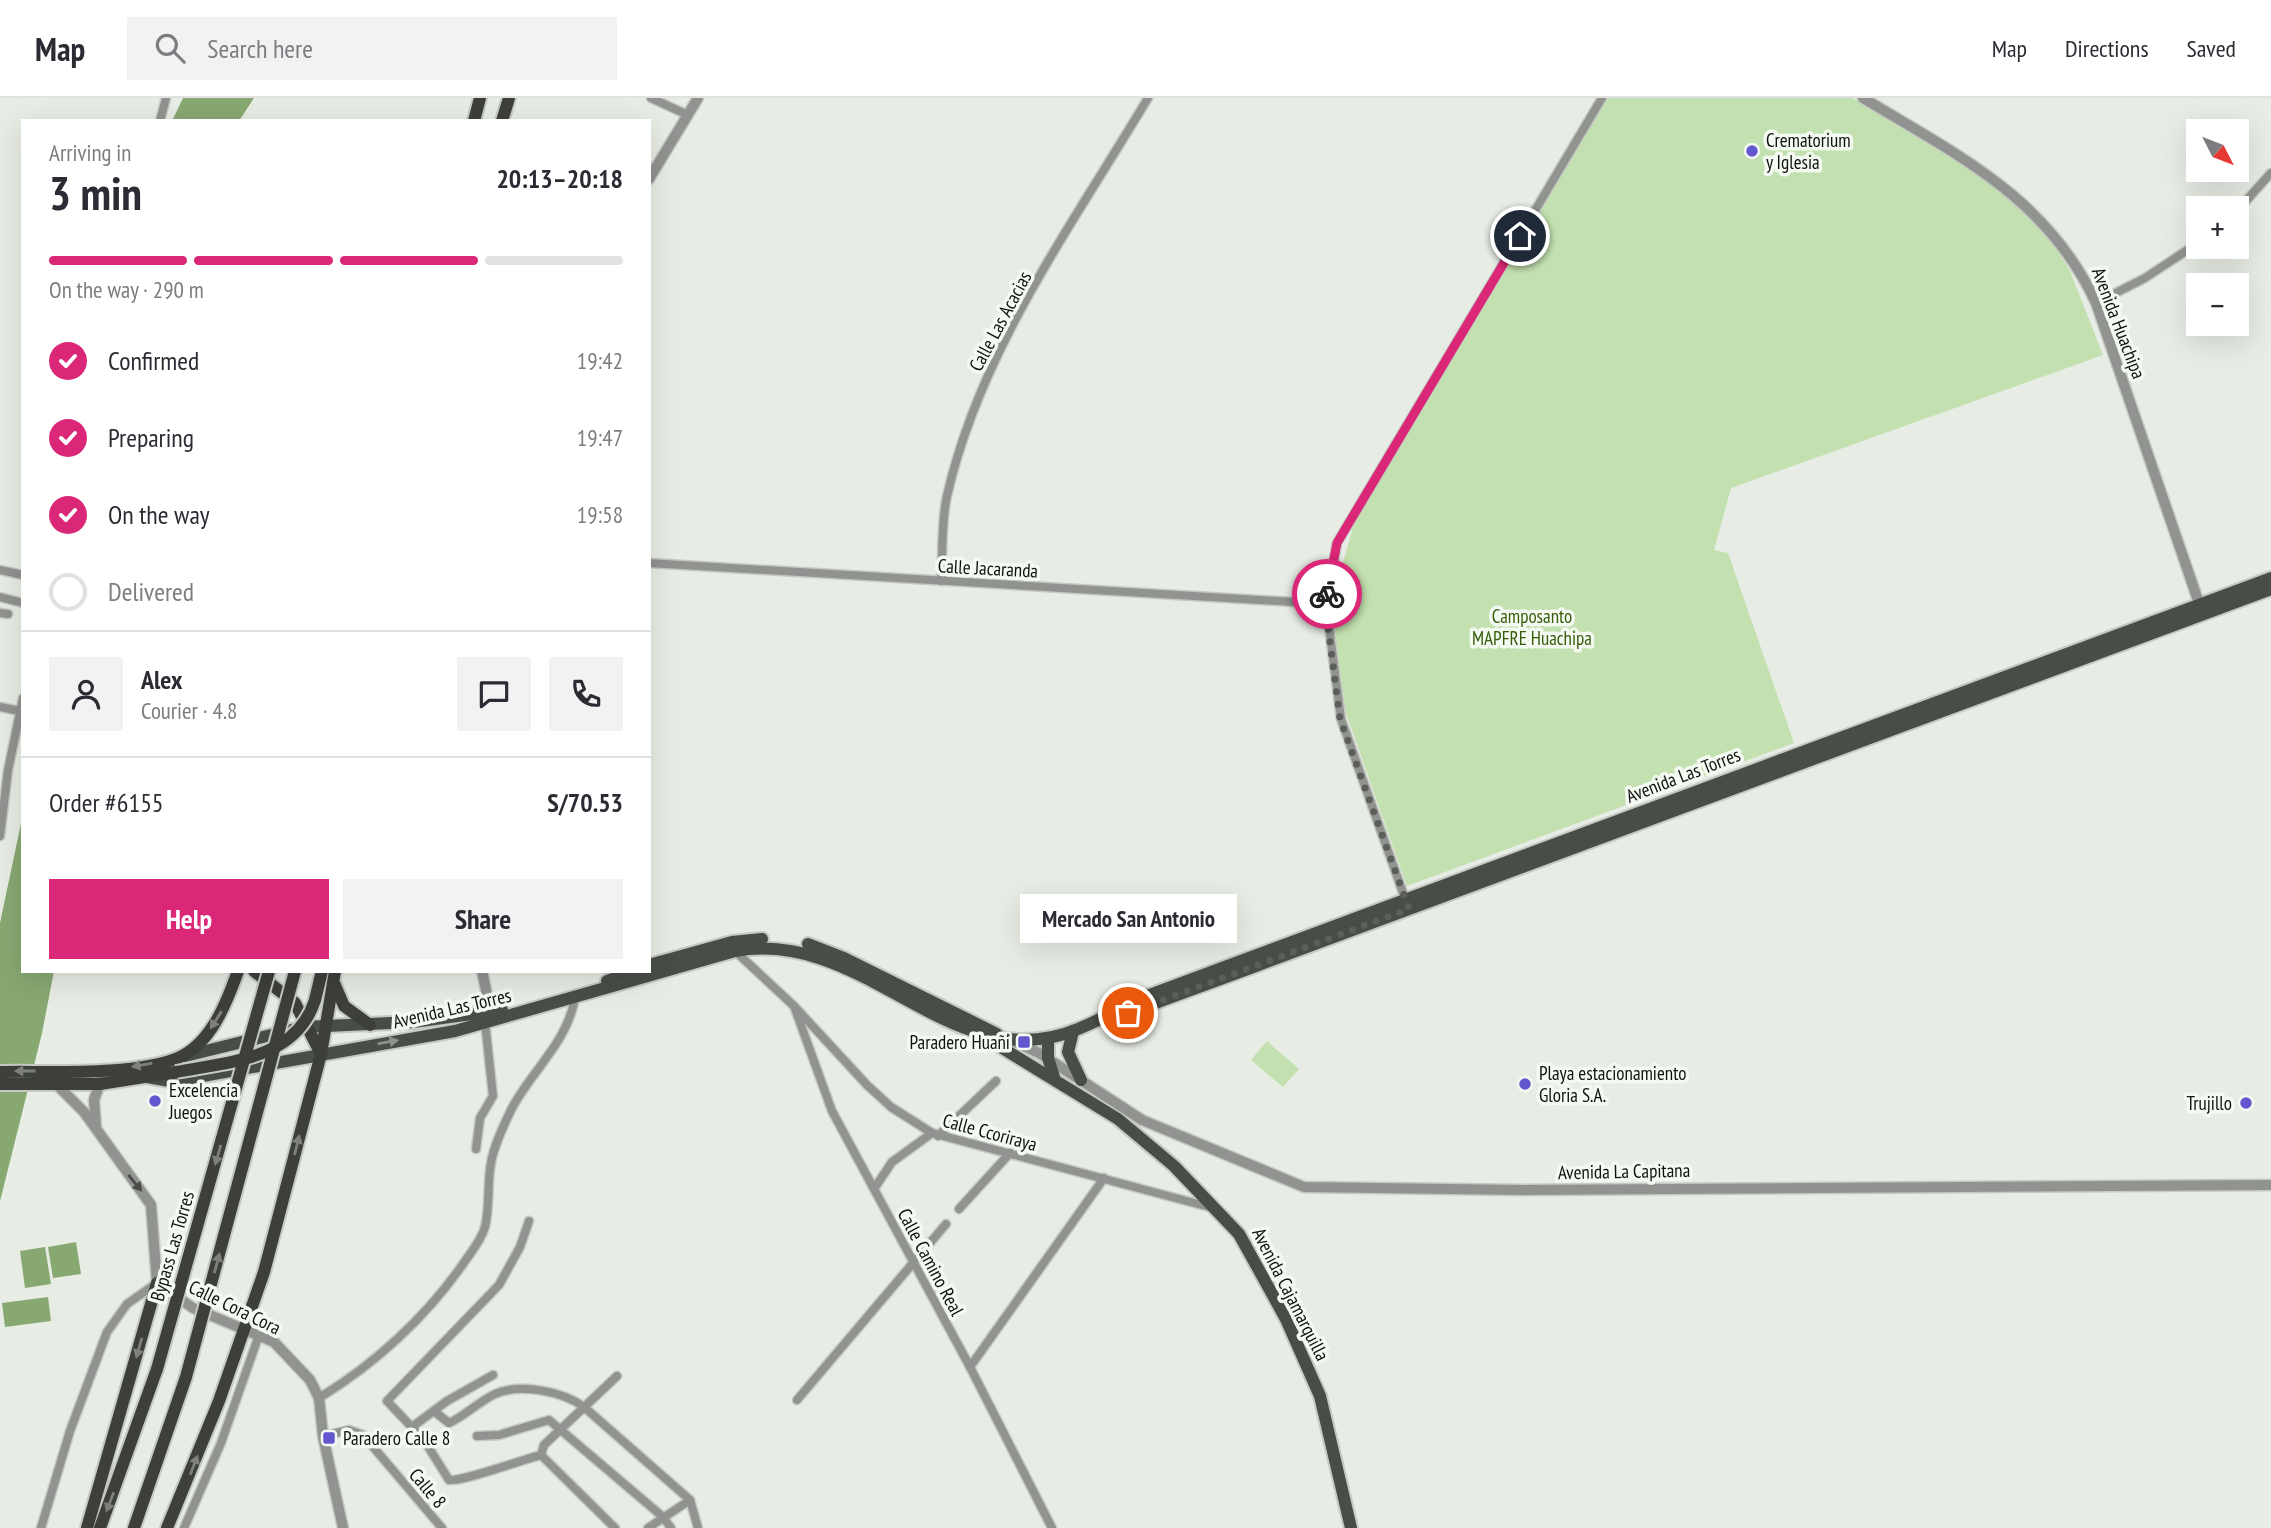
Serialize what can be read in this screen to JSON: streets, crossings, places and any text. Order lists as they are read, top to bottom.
{
  "streets": {
    "highway": ["Avenida Las Torres", "Bypass Las Torres"],
    "main road": ["Avenida Cajamarquilla"],
    "street": [
      "Calle Las Acacias",
      "Avenida Huachipa",
      "Calle Jacaranda",
      "Calle Ccoriraya",
      "Avenida La Capitana",
      "Calle Camino Real",
      "Calle Cora Cora",
      "Calle 8"
    ]
  },
  "crossings": [
    ["Calle Las Acacias", "Calle Jacaranda"],
    ["Avenida Huachipa", "Avenida Las Torres"],
    ["Avenida Las Torres", "Calle Ccoriraya"],
    ["Avenida Las Torres", "Avenida La Capitana"],
    ["Avenida Las Torres", "Avenida Cajamarquilla"],
    ["Calle Ccoriraya", "Calle Camino Real"],
    ["Calle Ccoriraya", "Avenida Cajamarquilla"],
    ["Calle Cora Cora", "Calle 8"]
  ],
  "parks": ["Camposanto MAPFRE Huachipa"],
  "places": {
    "other": [
      "Crematorium y Iglesia",
      "Mercado San Antonio",
      "Playa estacionamiento Gloria S.A.",
      "Excelencia Juegos",
      "Trujillo"
    ],
    "transit": ["Paradero Huañi", "Paradero Calle 8"]
  },
  "north": "bottom right",
  "page": {
    "header": "Map",
    "search": "Search here",
    "nav": ["Map", "Directions", "Saved"],
    "map_buttons": ["+", "−"],
    "heading": ["3 min", "Arriving in", "20:13–20:18"],
    "panel": [
      "Alex",
      "Courier · 4.8",
      "Order #6155",
      "S/70.53"
    ],
    "bar": "On the way · 290 m",
    "list": [
      ["Confirmed", "19:42"],
      ["Preparing", "19:47"],
      ["On the way", "19:58"],
      "Delivered"
    ],
    "buttons": ["Help", "Share"],
    "bubble": "Mercado San Antonio"
  }
}
